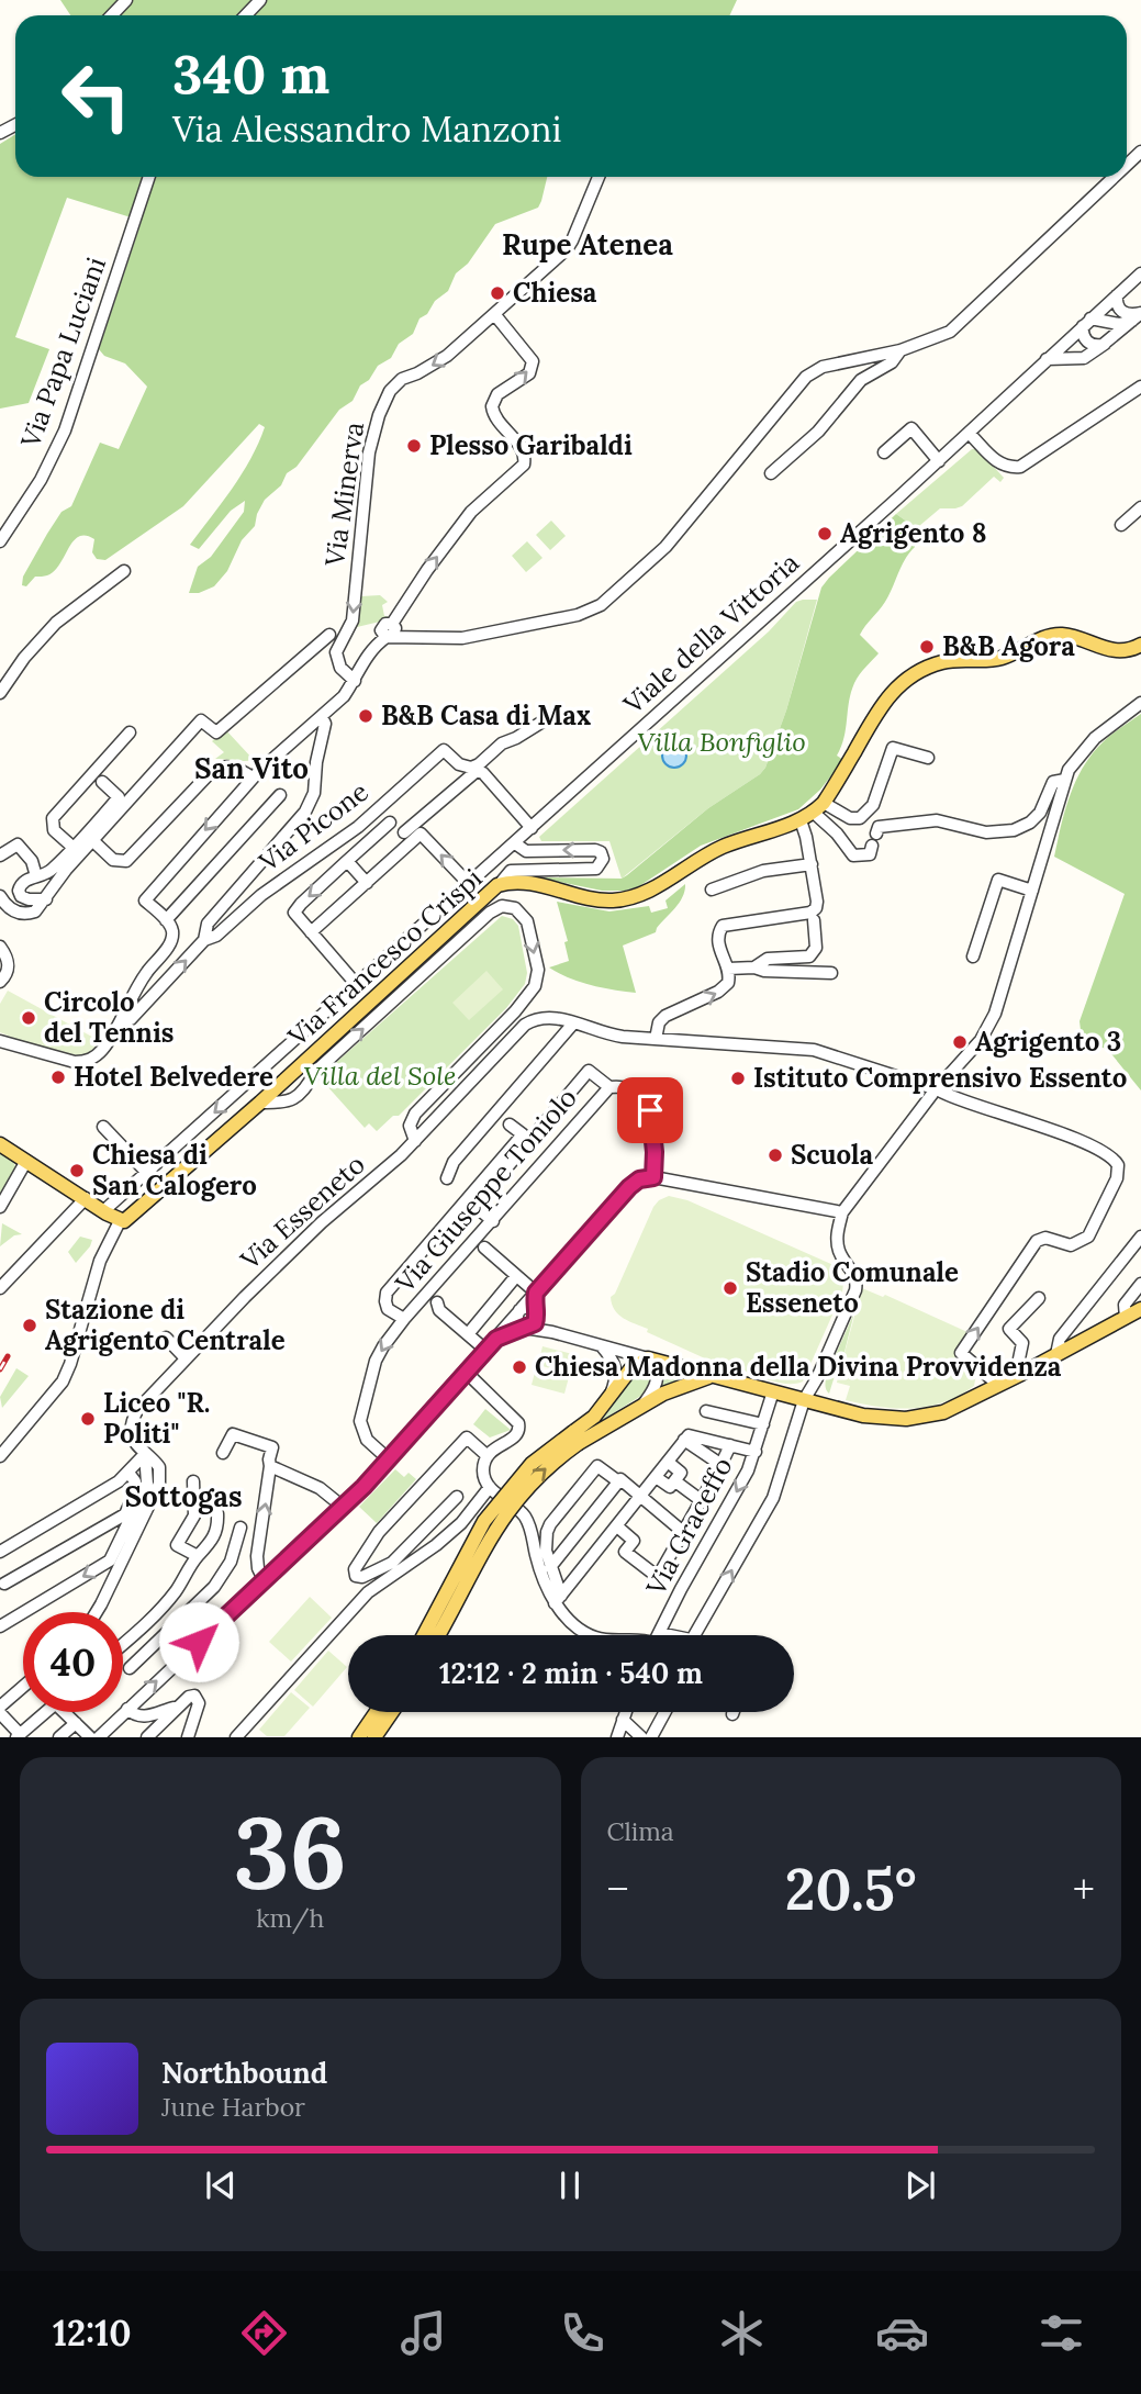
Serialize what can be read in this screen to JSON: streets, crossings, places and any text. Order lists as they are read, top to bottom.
{
  "streets": {
    "main road": ["Via Francesco Crispi"],
    "street": [
      "Via Papa Luciani",
      "Via Minerva",
      "Viale della Vittoria",
      "Via Picone",
      "Via Giuseppe Toniolo",
      "Via Esseneto",
      "Via Graceffo"
    ]
  },
  "one_way": ["Via Minerva"],
  "districts": ["Rupe Atenea", "San Vito", "Sottogas"],
  "parks": ["Villa Bonfiglio", "Villa del Sole"],
  "places": [
    "Chiesa",
    "Plesso Garibaldi",
    "Agrigento 8",
    "B&B Agora",
    "B&B Casa di Max",
    "Circolo del Tennis",
    "Agrigento 3",
    "Hotel Belvedere",
    "Istituto Comprensivo Essento",
    "Scuola",
    "Chiesa di San Calogero",
    "Stadio Comunale Esseneto",
    "Stazione di Agrigento Centrale",
    "Chiesa Madonna della Divina Provvidenza",
    "Liceo \"R. Politi\""
  ],
  "page": {
    "turn": ["340 m", "Via Alessandro Manzoni"],
    "limit": "40",
    "trip": "12:12 · 2 min · 540 m",
    "tile": [
      ["36", "km/h"],
      "Clima"
    ],
    "heat": ["−", "20.5°", "+"],
    "song": ["Northbound", "June Harbor"],
    "tabs": "12:10"
  }
}
